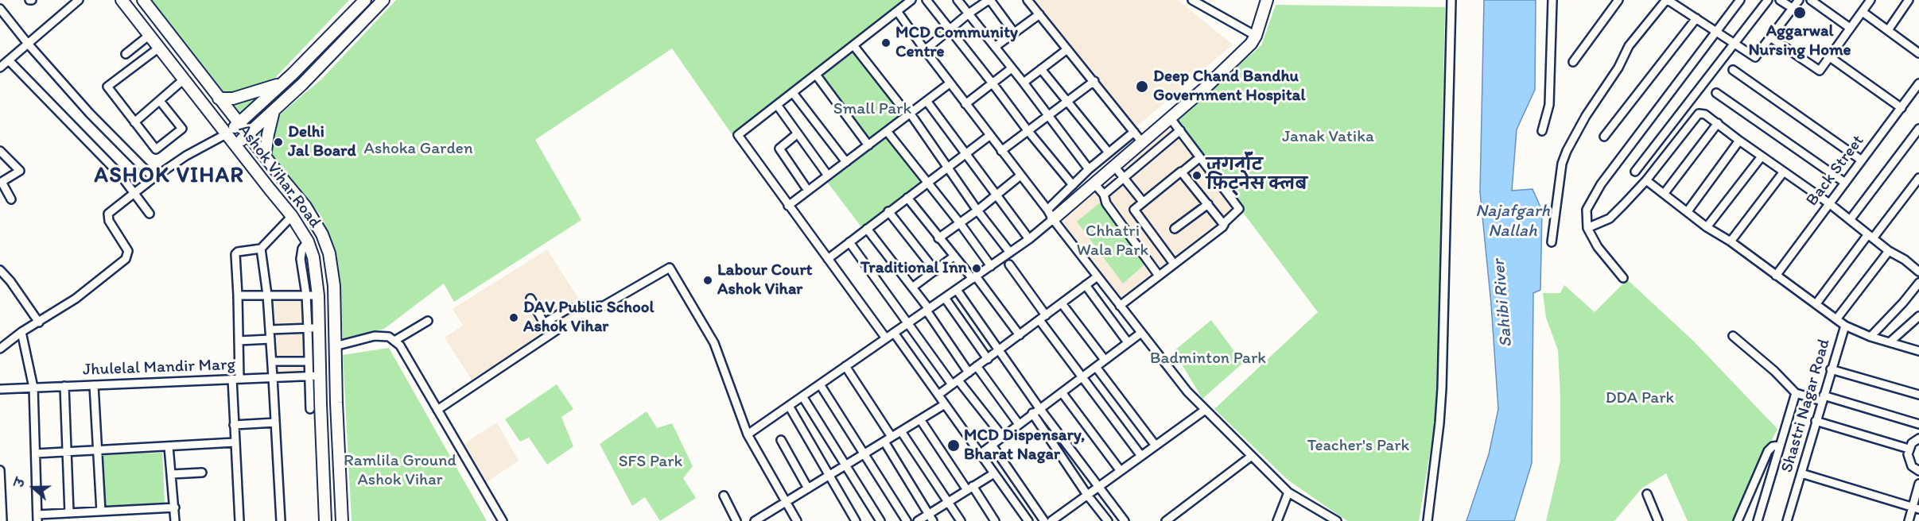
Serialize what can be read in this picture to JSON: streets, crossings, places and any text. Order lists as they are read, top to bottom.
{
  "streets": {
    "main road": ["Ashok Vihar Road"],
    "street": ["Back Street", "Jhulelal Mandir Marg", "Shastri Nagar Road"]
  },
  "crossings": [
    ["Back Street", "Shastri Nagar Road"],
    ["Ashok Vihar Road", "Jhulelal Mandir Marg"]
  ],
  "districts": ["ASHOK VIHAR"],
  "water": ["Najafgarh Nallah", "Sahibi River"],
  "parks": [
    "Small Park",
    "Janak Vatika",
    "Ashoka Garden",
    "Chhatri Wala Park",
    "Badminton Park",
    "DDA Park",
    "Teacher's Park",
    "Ramlila Ground Ashok Vihar",
    "SFS Park"
  ],
  "places": [
    "Aggarwal Nursing Home",
    "MCD Community Centre",
    "Deep Chand Bandhu Government Hospital",
    "Delhi Jal Board",
    "जगर्नॉट फ़िट्नेस क्लब",
    "Traditional Inn",
    "Labour Court Ashok Vihar",
    "DAV Public School Ashok Vihar",
    "MCD Dispensary, Bharat Nagar"
  ],
  "north": "left"
}
